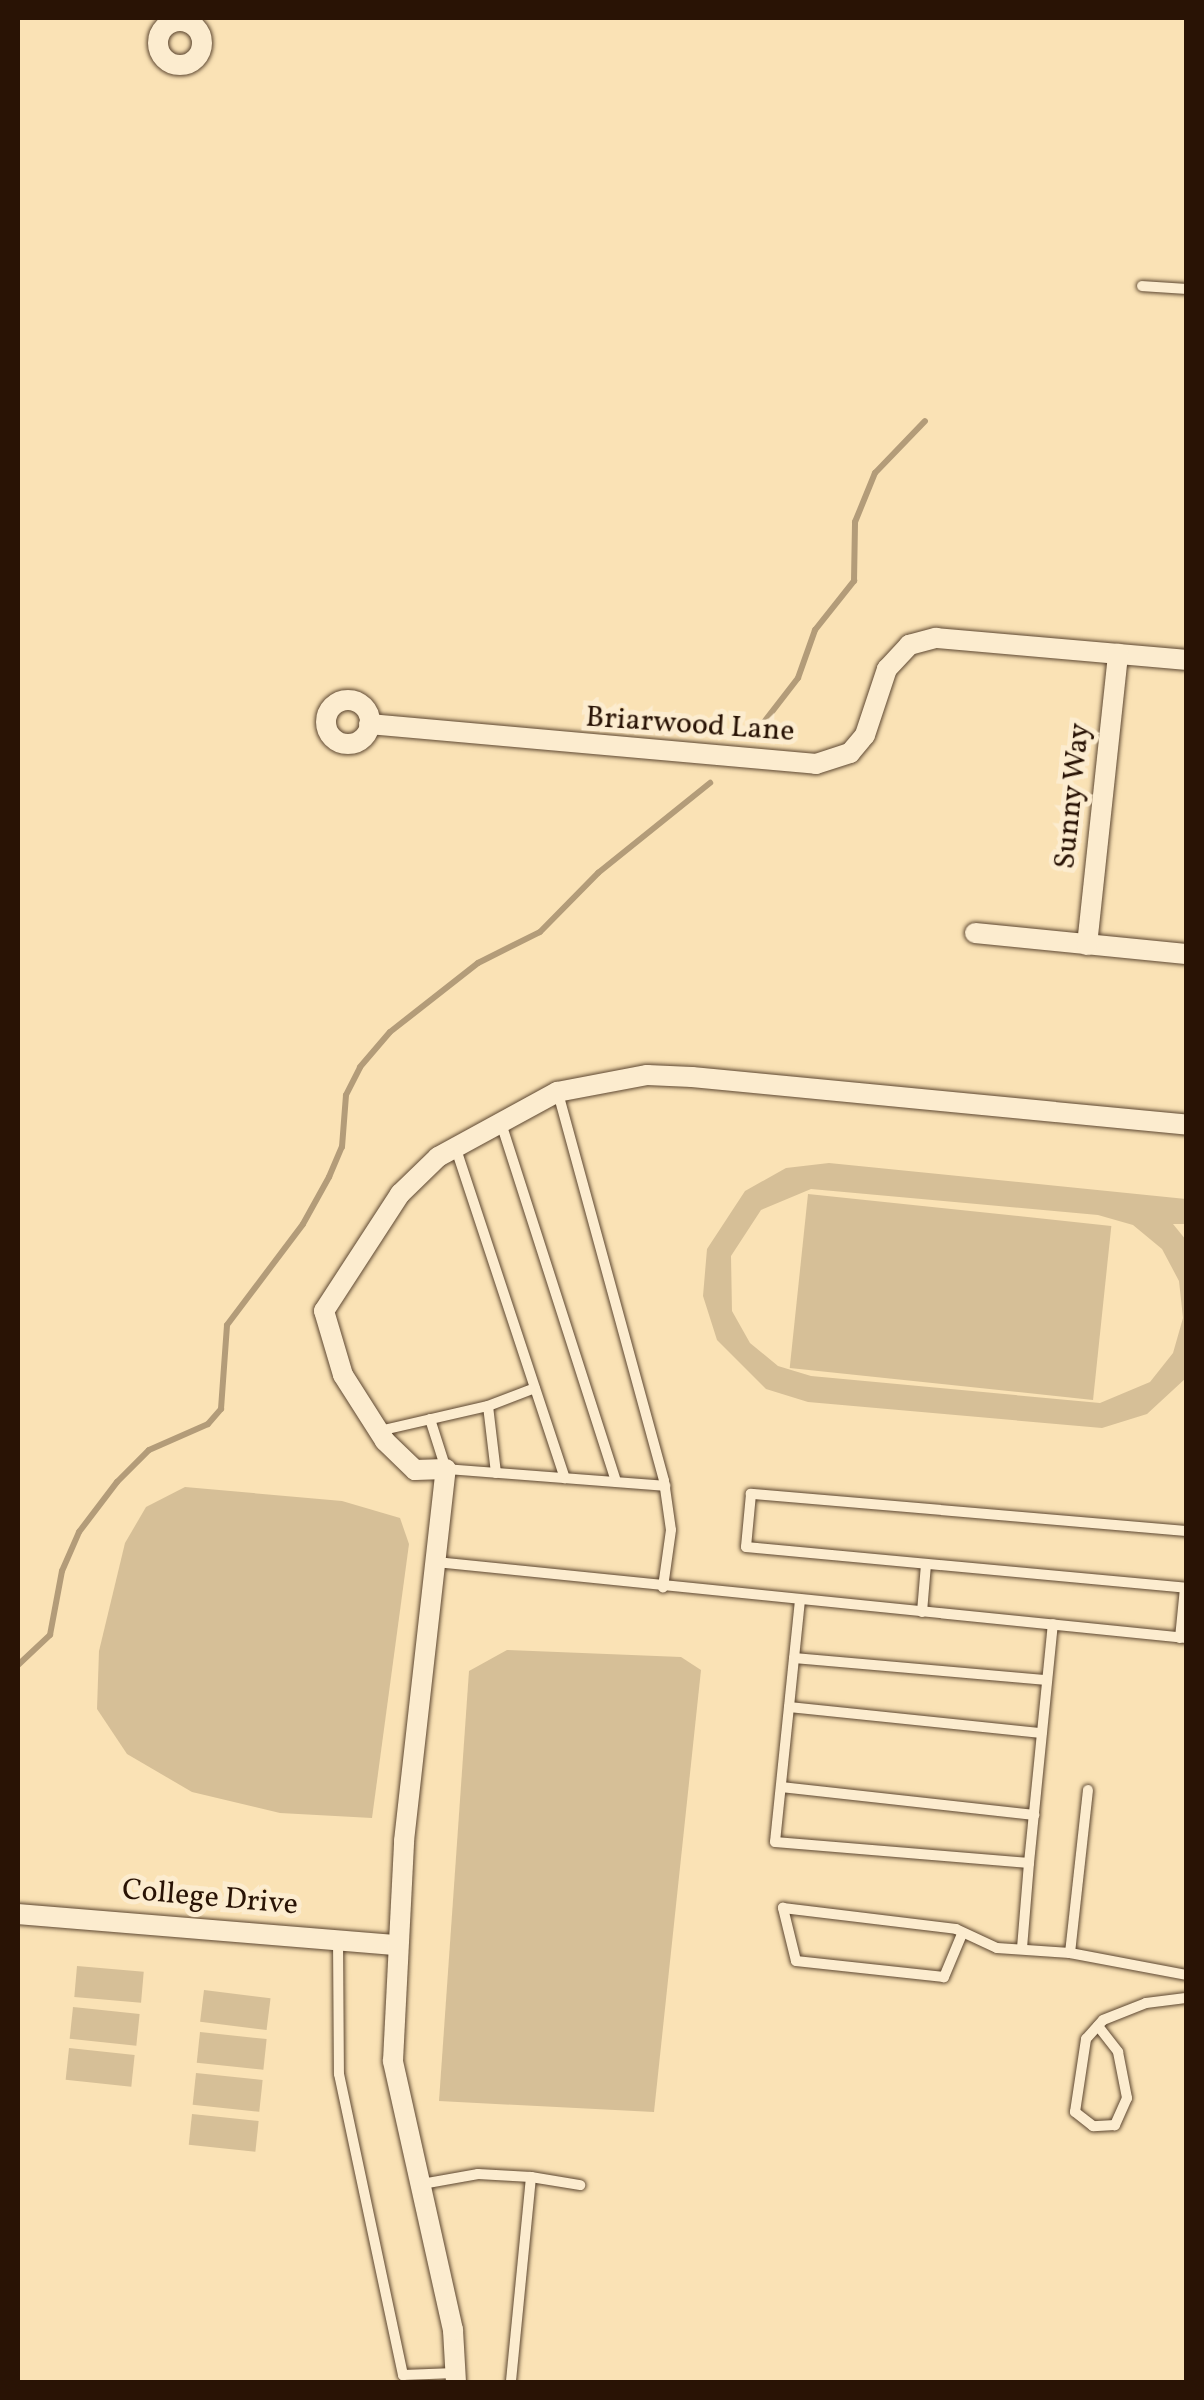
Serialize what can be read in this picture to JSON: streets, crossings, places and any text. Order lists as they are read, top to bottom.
{
  "streets": {
    "street": ["Briarwood Lane", "Sunny Way", "College Drive"]
  },
  "crossings": [
    ["Briarwood Lane", "Sunny Way"]
  ]
}
